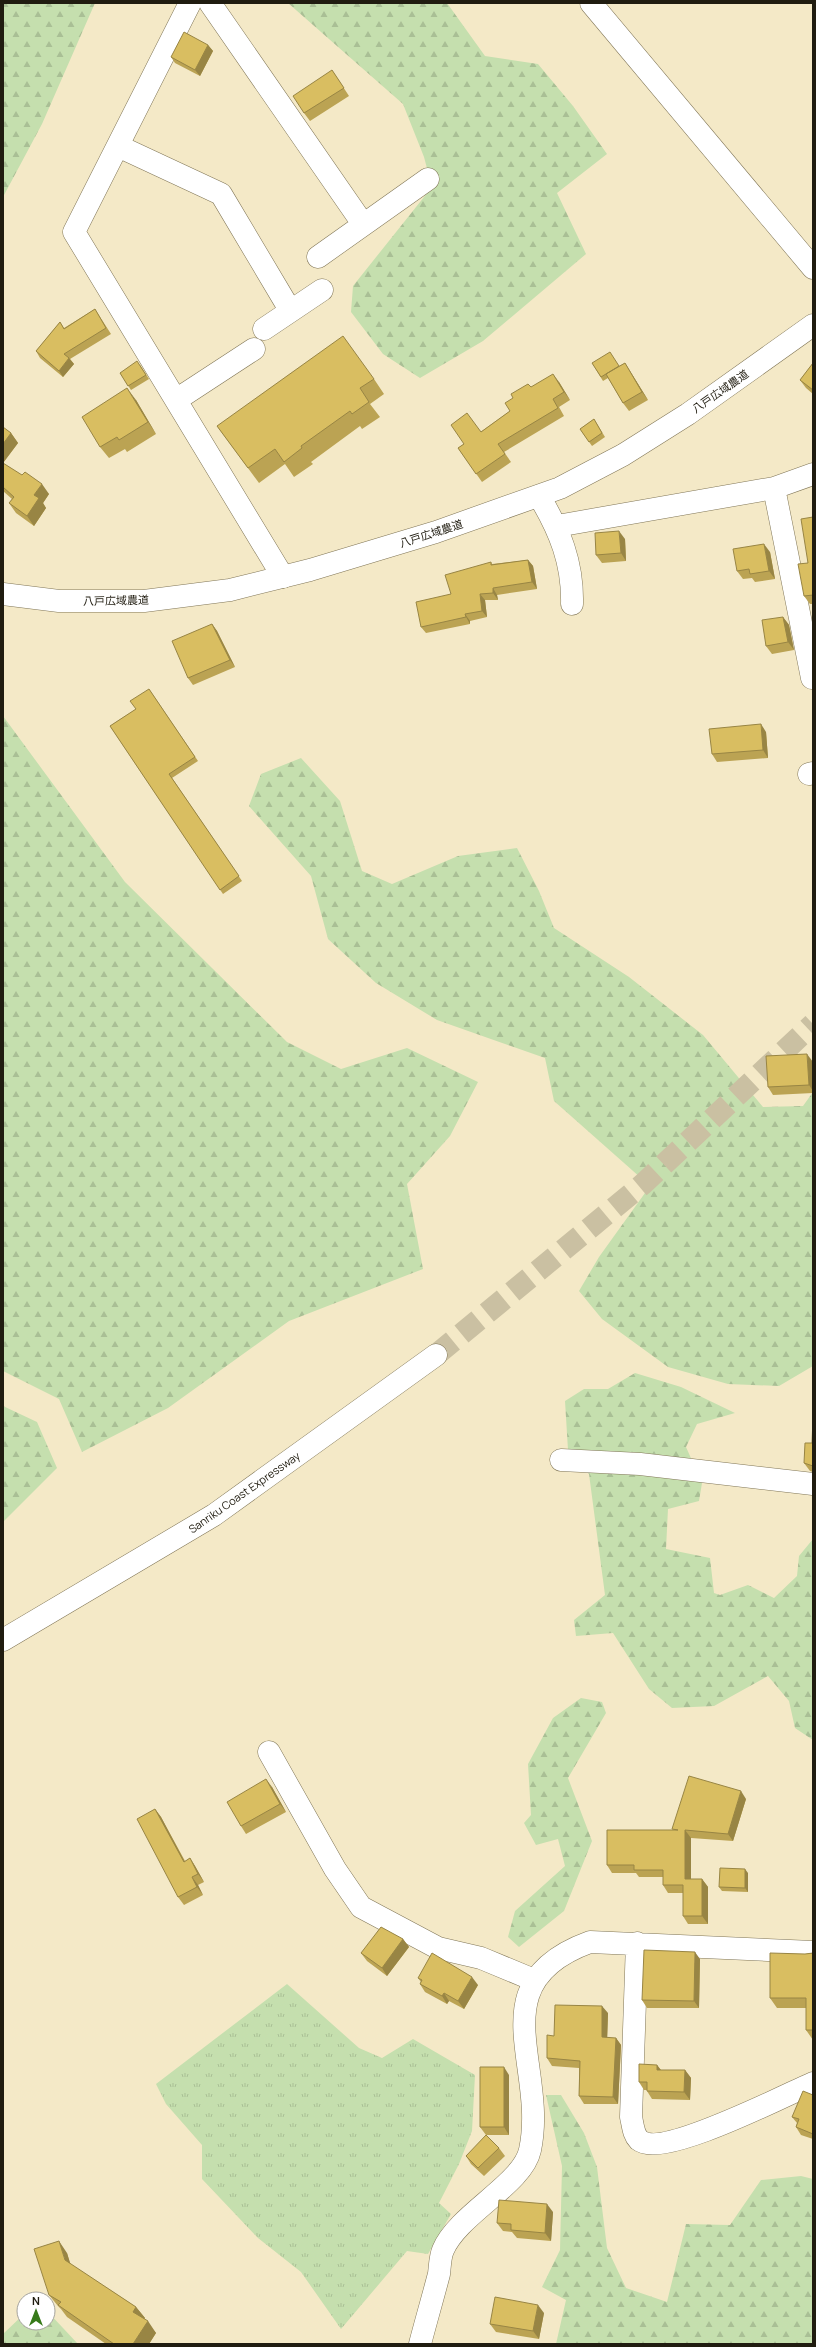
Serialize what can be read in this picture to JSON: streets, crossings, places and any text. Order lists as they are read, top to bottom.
{
  "streets": {
    "main road": ["八戸広域農道", "Sanriku Coast Expressway"]
  },
  "north": "top"
}
